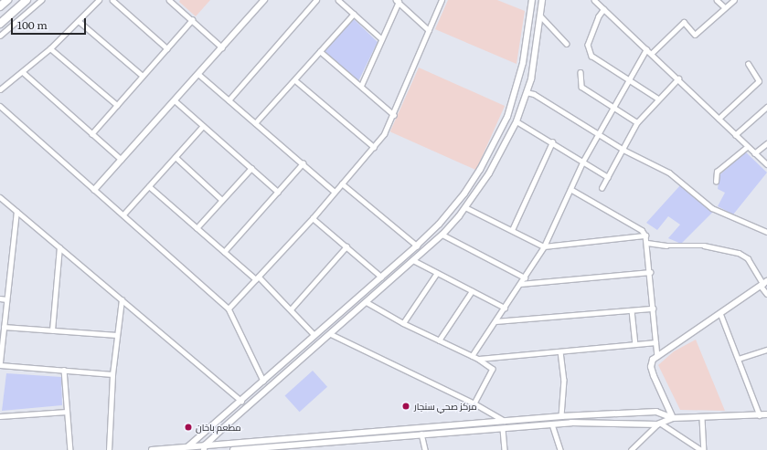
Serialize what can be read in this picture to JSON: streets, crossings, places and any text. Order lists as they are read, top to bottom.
{
  "places": ["مركز صحي سنجار", "مطعم باخان"],
  "scale_bar": "100 m"
}
